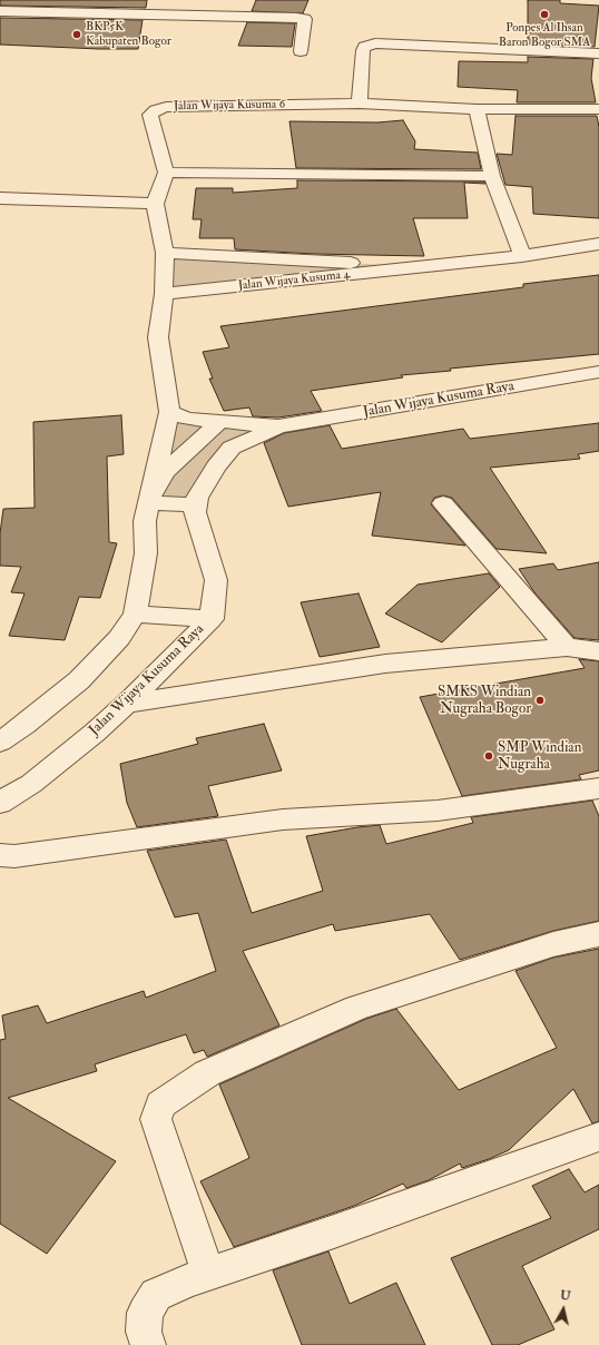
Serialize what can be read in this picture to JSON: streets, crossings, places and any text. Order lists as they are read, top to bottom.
{
  "streets": {
    "street": ["Jalan Wijaya Kusuma 6", "Jalan Wijaya Kusuma 4", "Jalan Wijaya Kusuma Raya"]
  },
  "places": [
    "Ponpes Al Ihsan Baron Bogor SMA",
    "BKP5K Kabupaten Bogor",
    "SMKS Windian Nugraha Bogor",
    "SMP Windian Nugraha"
  ],
  "north": "top"
}
